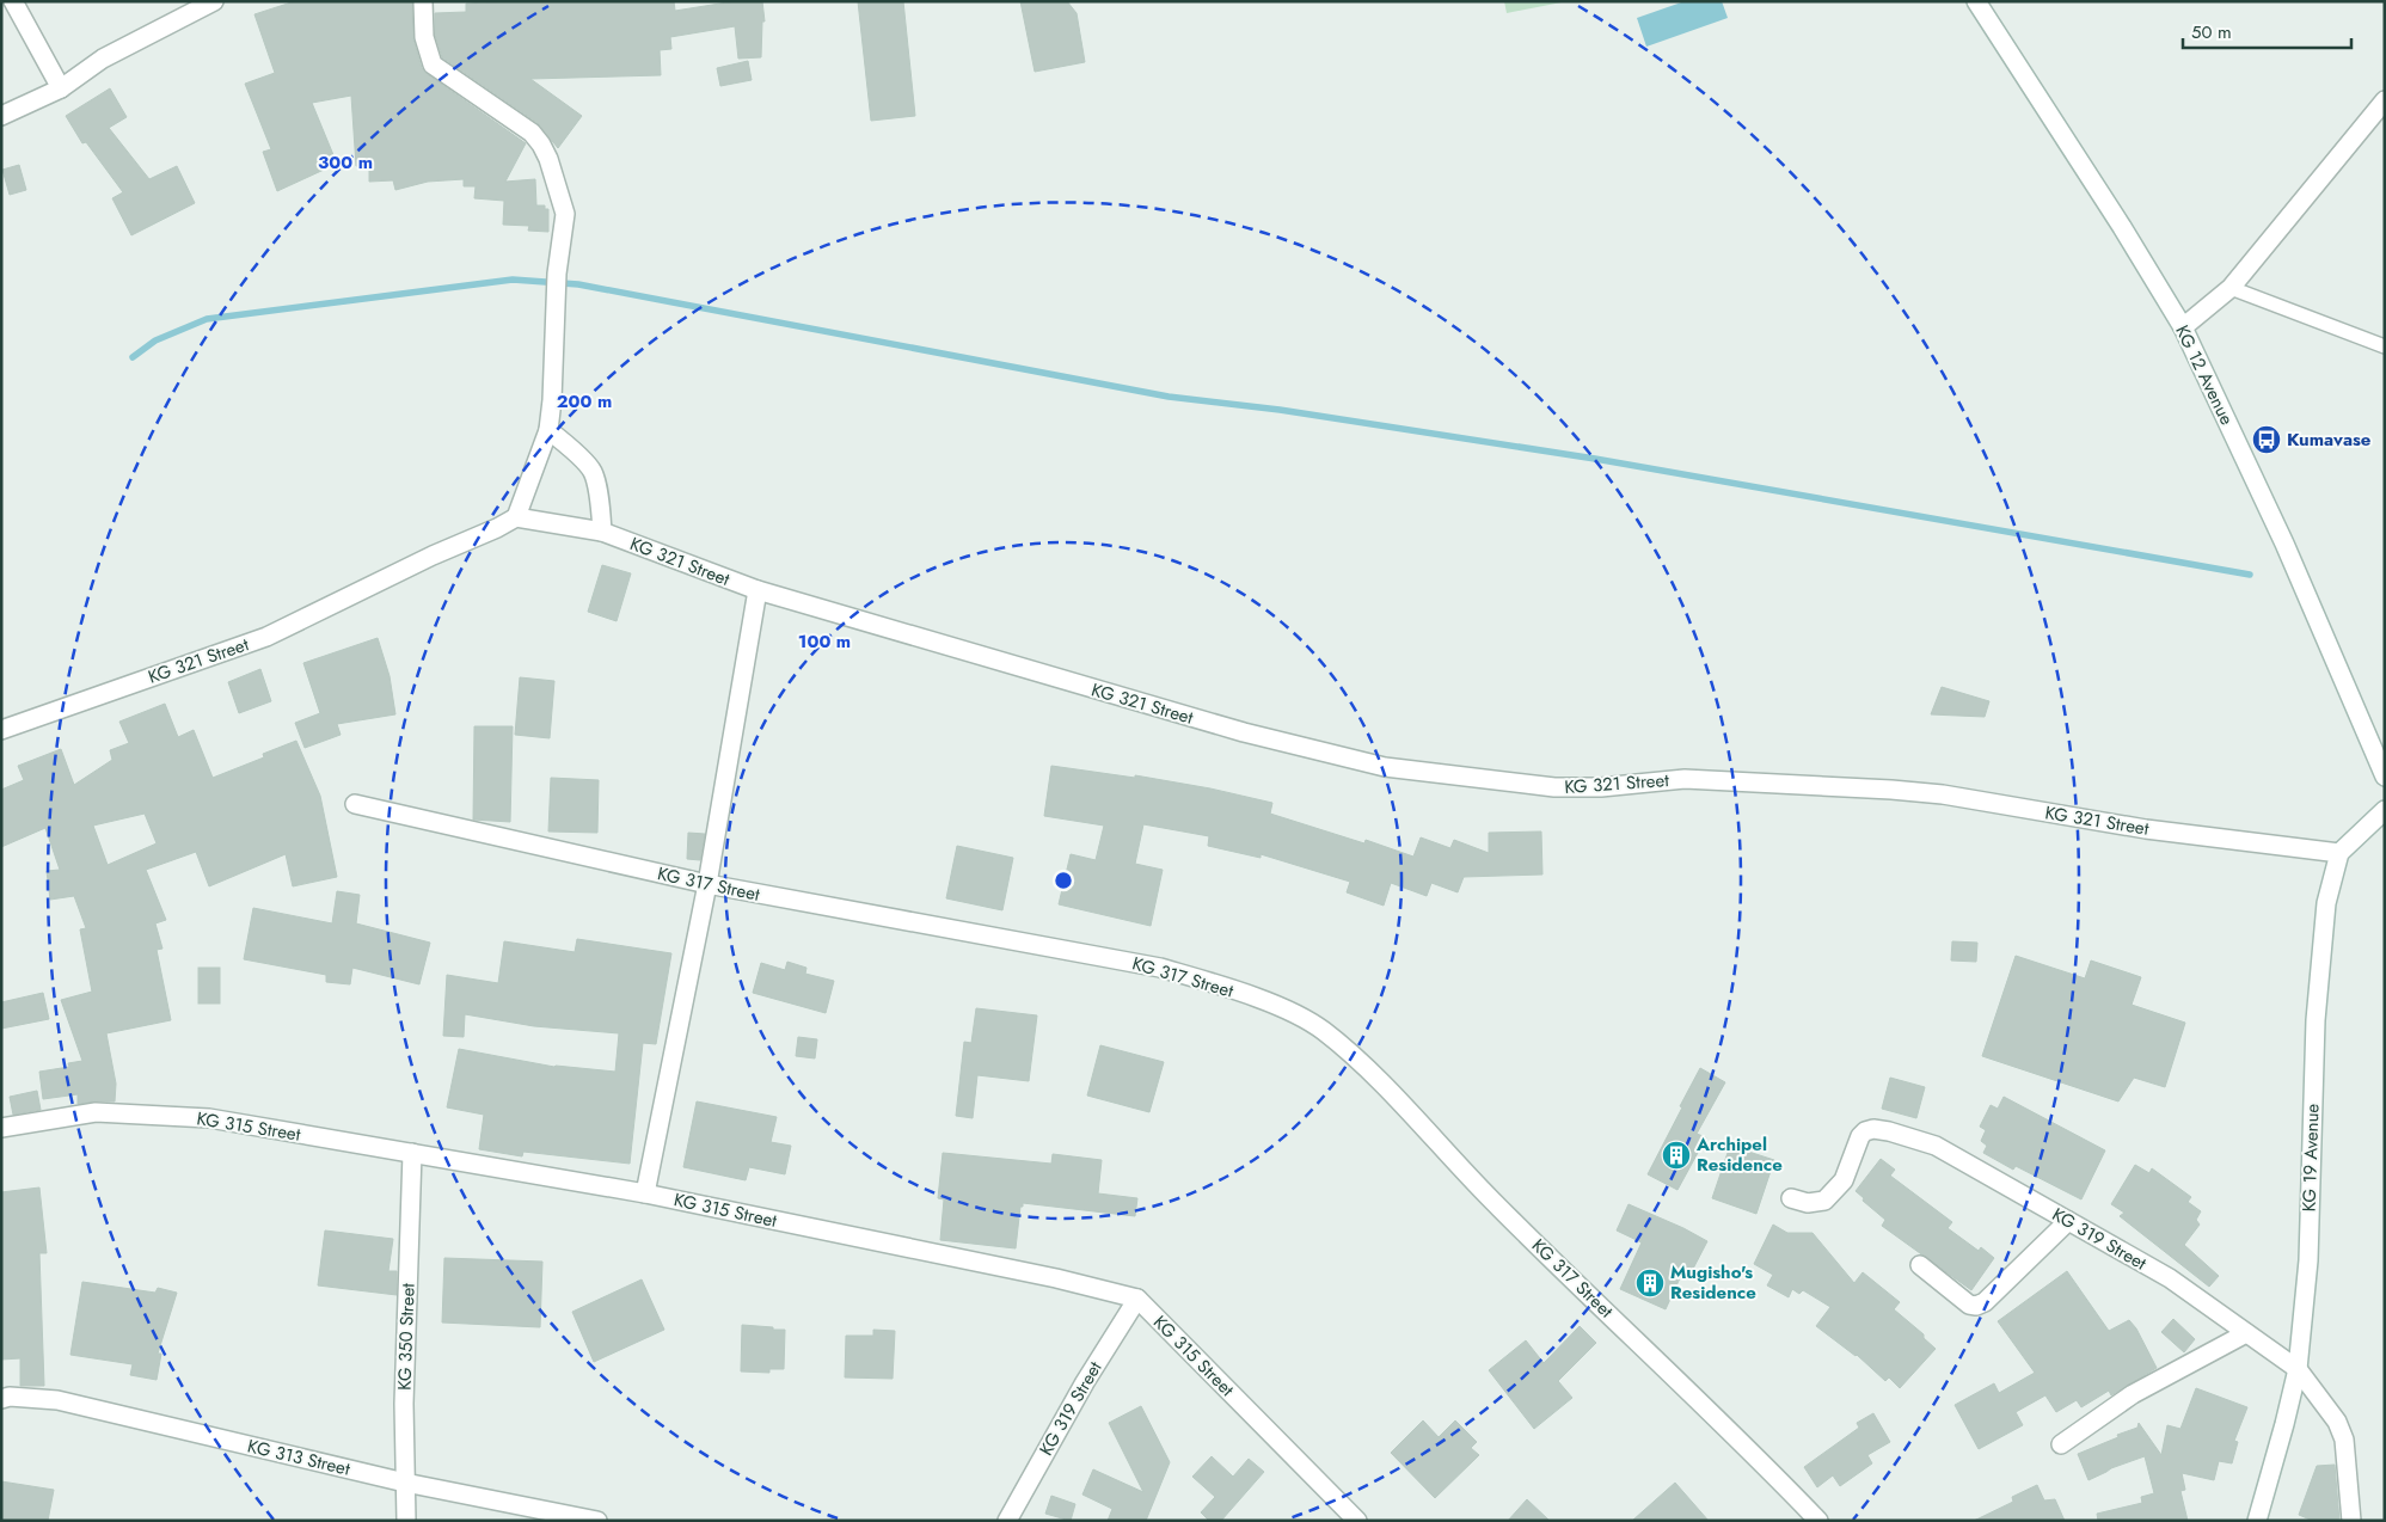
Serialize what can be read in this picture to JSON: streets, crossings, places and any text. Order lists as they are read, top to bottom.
{
  "streets": {
    "street": [
      "KG 12 Avenue",
      "KG 321 Street",
      "KG 317 Street",
      "KG 315 Street",
      "KG 19 Avenue",
      "KG 319 Street",
      "KG 350 Street",
      "KG 313 Street"
    ]
  },
  "crossings": [
    ["KG 321 Street", "KG 19 Avenue"],
    ["KG 315 Street", "KG 319 Street"],
    ["KG 315 Street", "KG 350 Street"],
    ["KG 19 Avenue", "KG 319 Street"],
    ["KG 350 Street", "KG 313 Street"]
  ],
  "places": {
    "bus stop": ["Kumavase"],
    "building": ["Archipel Residence", "Mugisho's Residence"]
  },
  "scale_bar": "50 m",
  "rings": ["300 m", "200 m", "100 m"]
}
